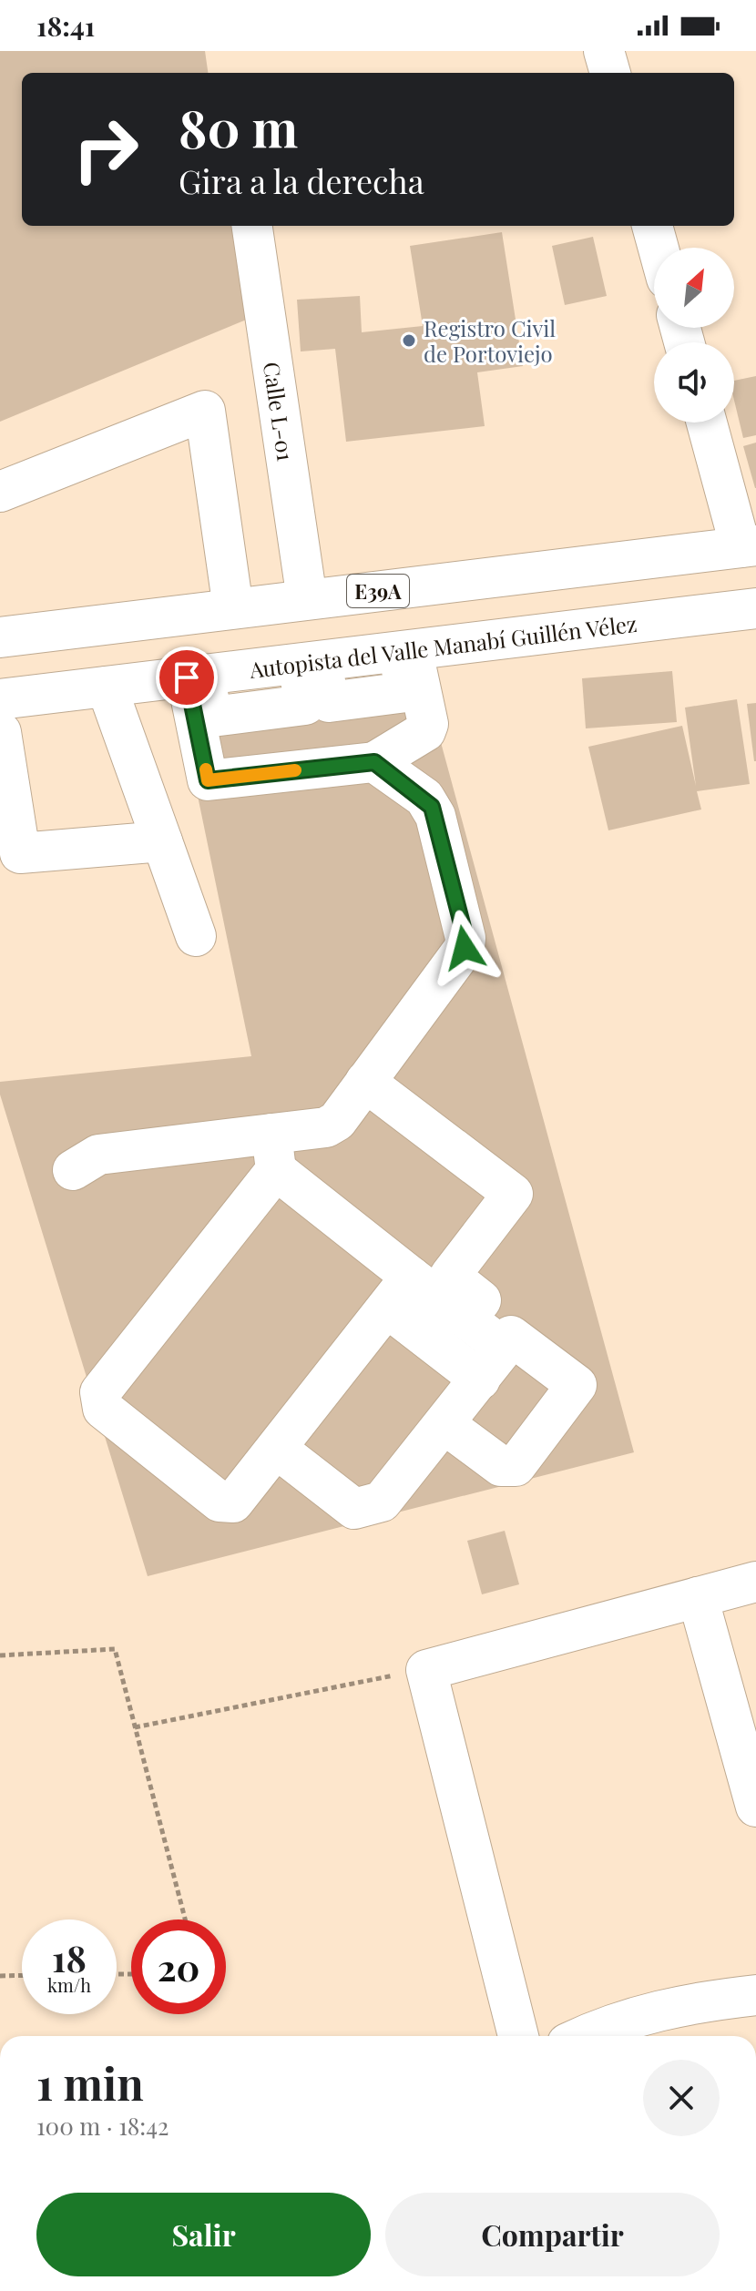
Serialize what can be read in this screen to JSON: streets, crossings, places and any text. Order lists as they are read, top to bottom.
{
  "streets": {
    "street": ["Calle L-01", "E39A", "Autopista del Valle Manabí Guillén Vélez"]
  },
  "crossings": [
    ["Calle L-01", "E39A"]
  ],
  "places": ["Registro Civil de Portoviejo"],
  "north": "top right",
  "page": {
    "status": "18:41",
    "turn": ["80 m", "Gira a la derecha"],
    "speed": "18 km/h",
    "limit": "20",
    "heading": ["1 min", "100 m · 18:42"],
    "buttons": ["Salir", "Compartir"]
  }
}
